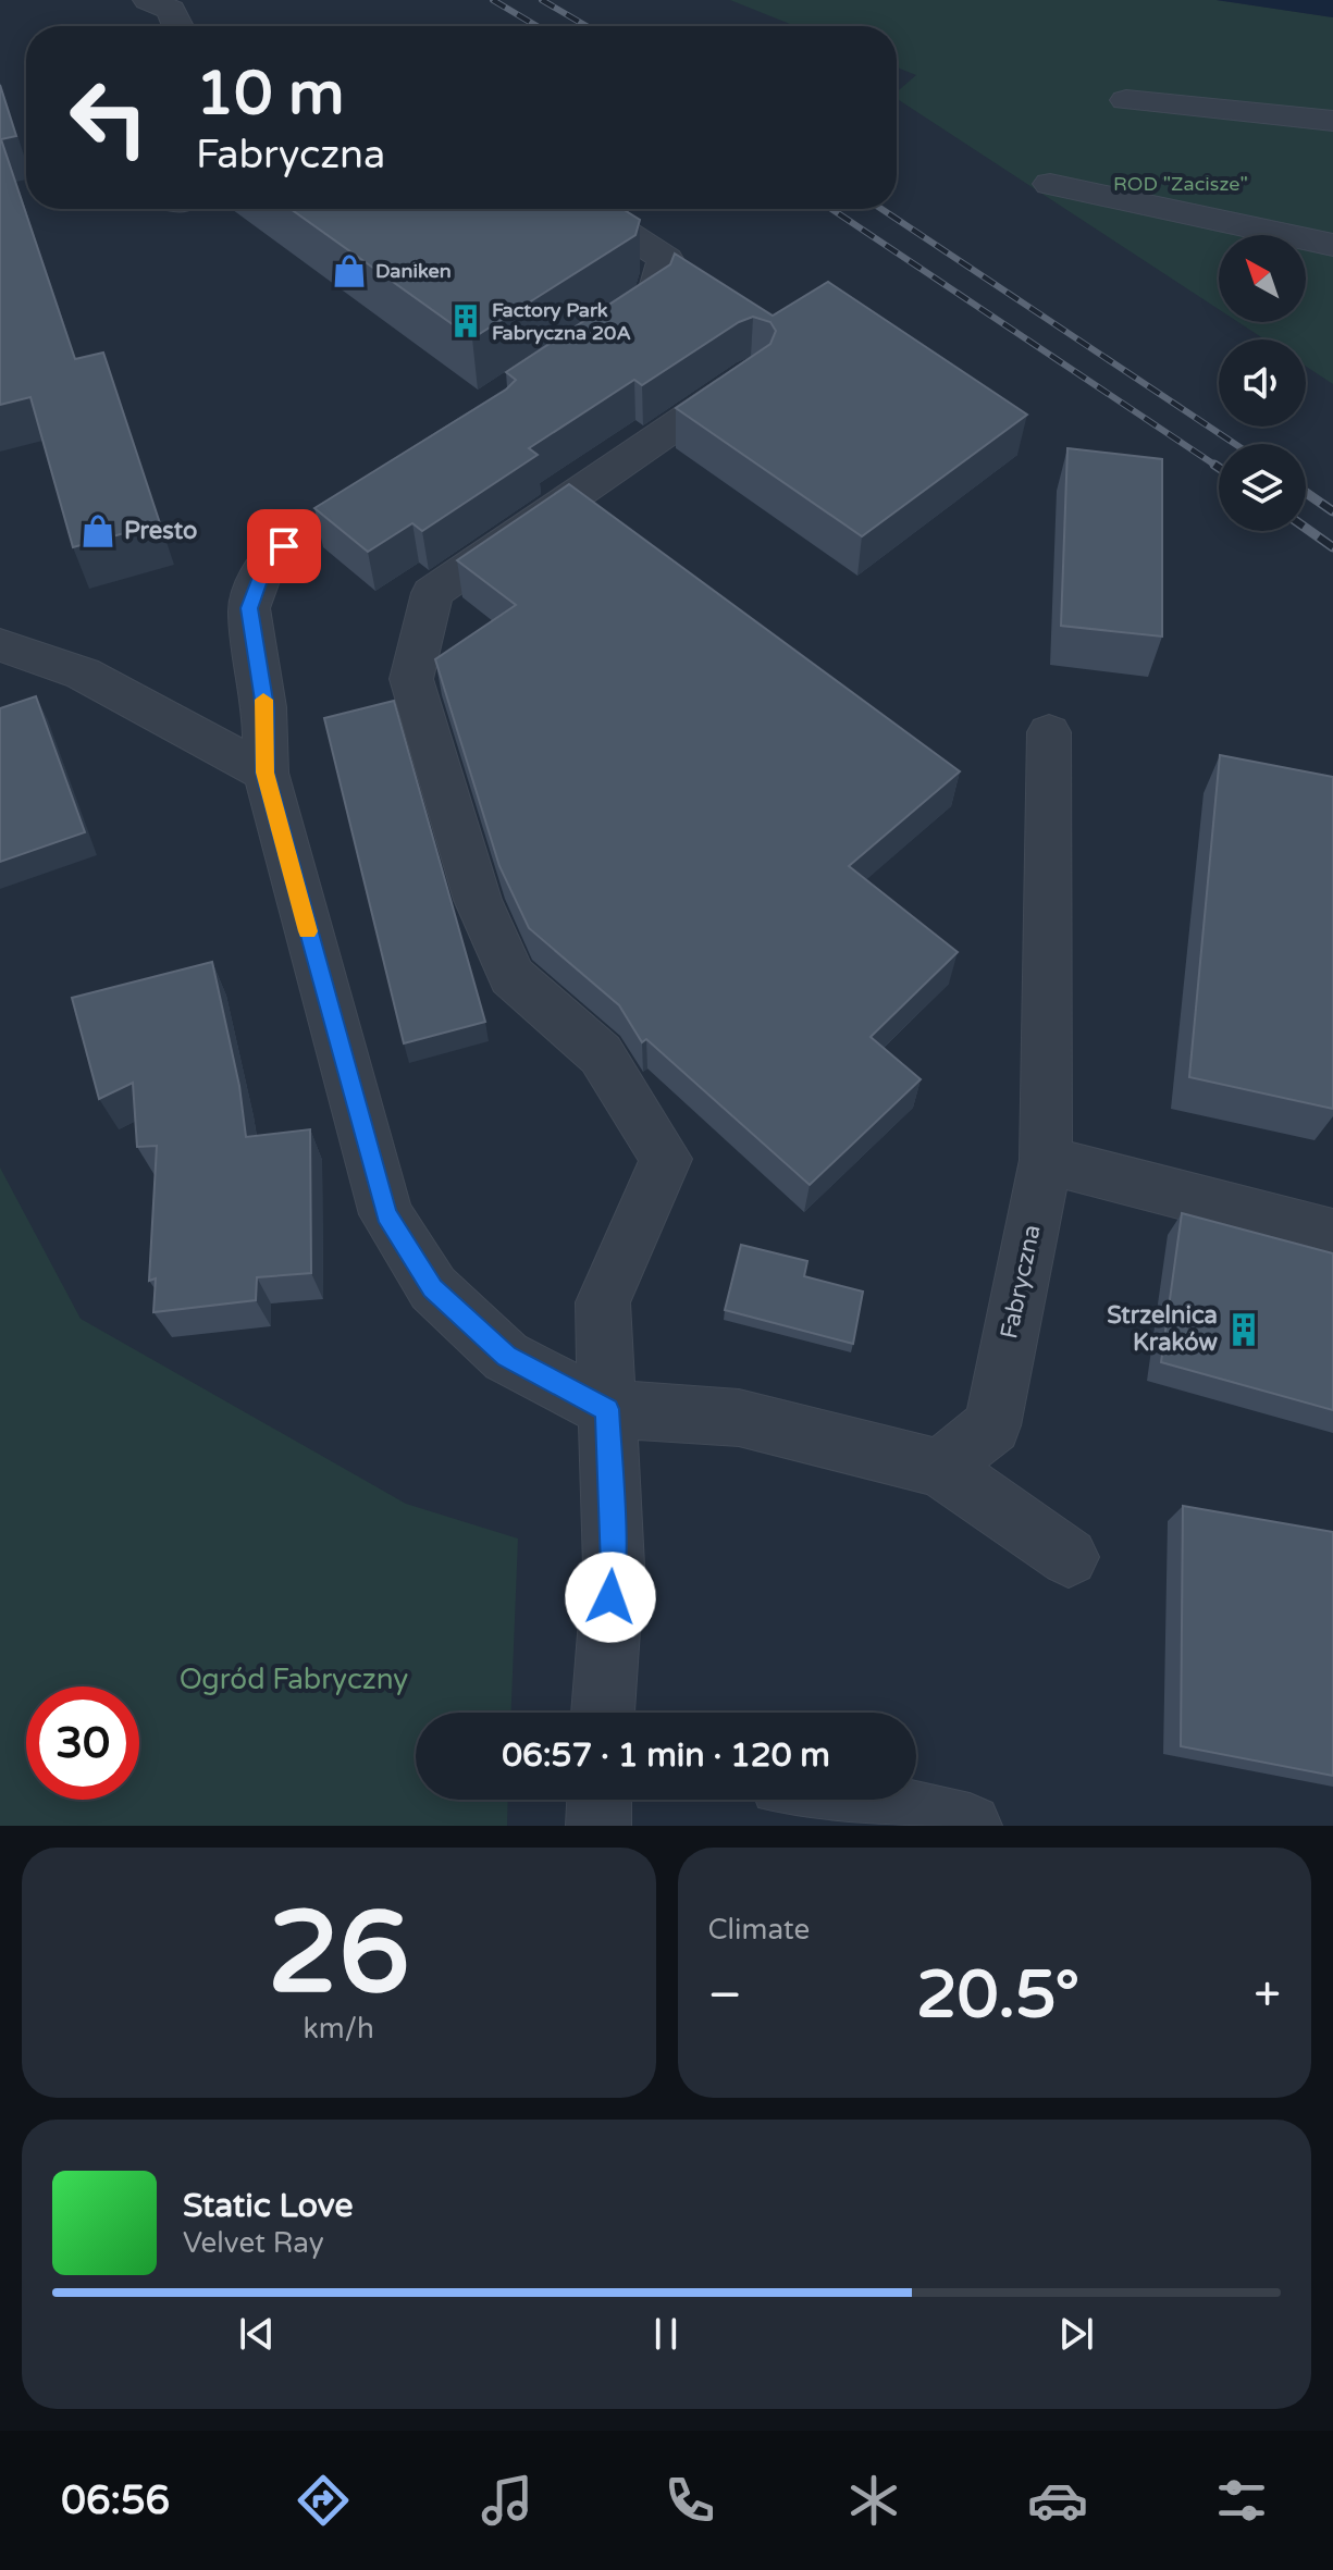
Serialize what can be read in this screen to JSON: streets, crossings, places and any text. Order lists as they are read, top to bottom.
{
  "streets": {
    "street": ["Fabryczna"]
  },
  "parks": ["ROD \"Zacisze\"", "Ogród Fabryczny"],
  "places": {
    "shop": ["Daniken", "Presto"],
    "building": ["Factory Park Fabryczna 20A", "Strzelnica Kraków"]
  },
  "north": "top left",
  "page": {
    "turn": ["10 m", "Fabryczna"],
    "limit": "30",
    "trip": "06:57 · 1 min · 120 m",
    "tile": [
      ["26", "km/h"],
      "Climate"
    ],
    "heat": ["−", "20.5°", "+"],
    "song": ["Static Love", "Velvet Ray"],
    "tabs": "06:56"
  }
}
